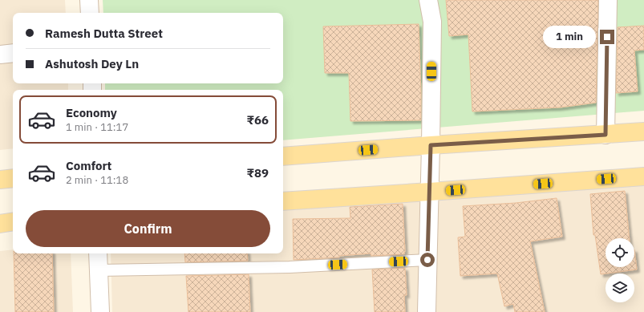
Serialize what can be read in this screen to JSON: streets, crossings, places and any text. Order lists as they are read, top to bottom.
{
  "page": {
    "banner": ["Ramesh Dutta Street", "Ashutosh Dey Ln"],
    "bubble": "1 min",
    "list": [
      {
        "name": "Economy",
        "note": "1 min · 11:17",
        "value": "₹66"
      },
      {
        "name": "Comfort",
        "note": "2 min · 11:18",
        "value": "₹89"
      }
    ],
    "buttons": "Confirm"
  }
}
